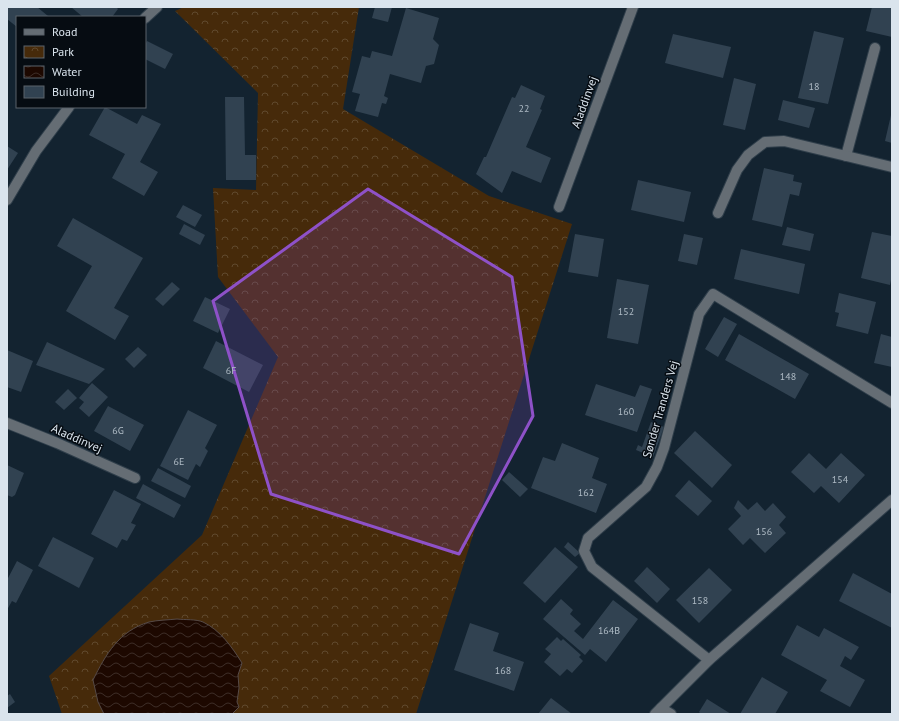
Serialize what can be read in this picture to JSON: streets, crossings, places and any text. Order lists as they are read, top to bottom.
{
  "streets": {
    "street": ["Aladdinvej", "Sønder Tranders Vej"]
  },
  "house_numbers": [
    "18",
    "22",
    "152",
    "6F",
    "148",
    "160",
    "6G",
    "6E",
    "154",
    "162",
    "156",
    "158",
    "164B",
    "168"
  ],
  "legend": [
    "Road",
    "Park",
    "Water",
    "Building"
  ]
}
